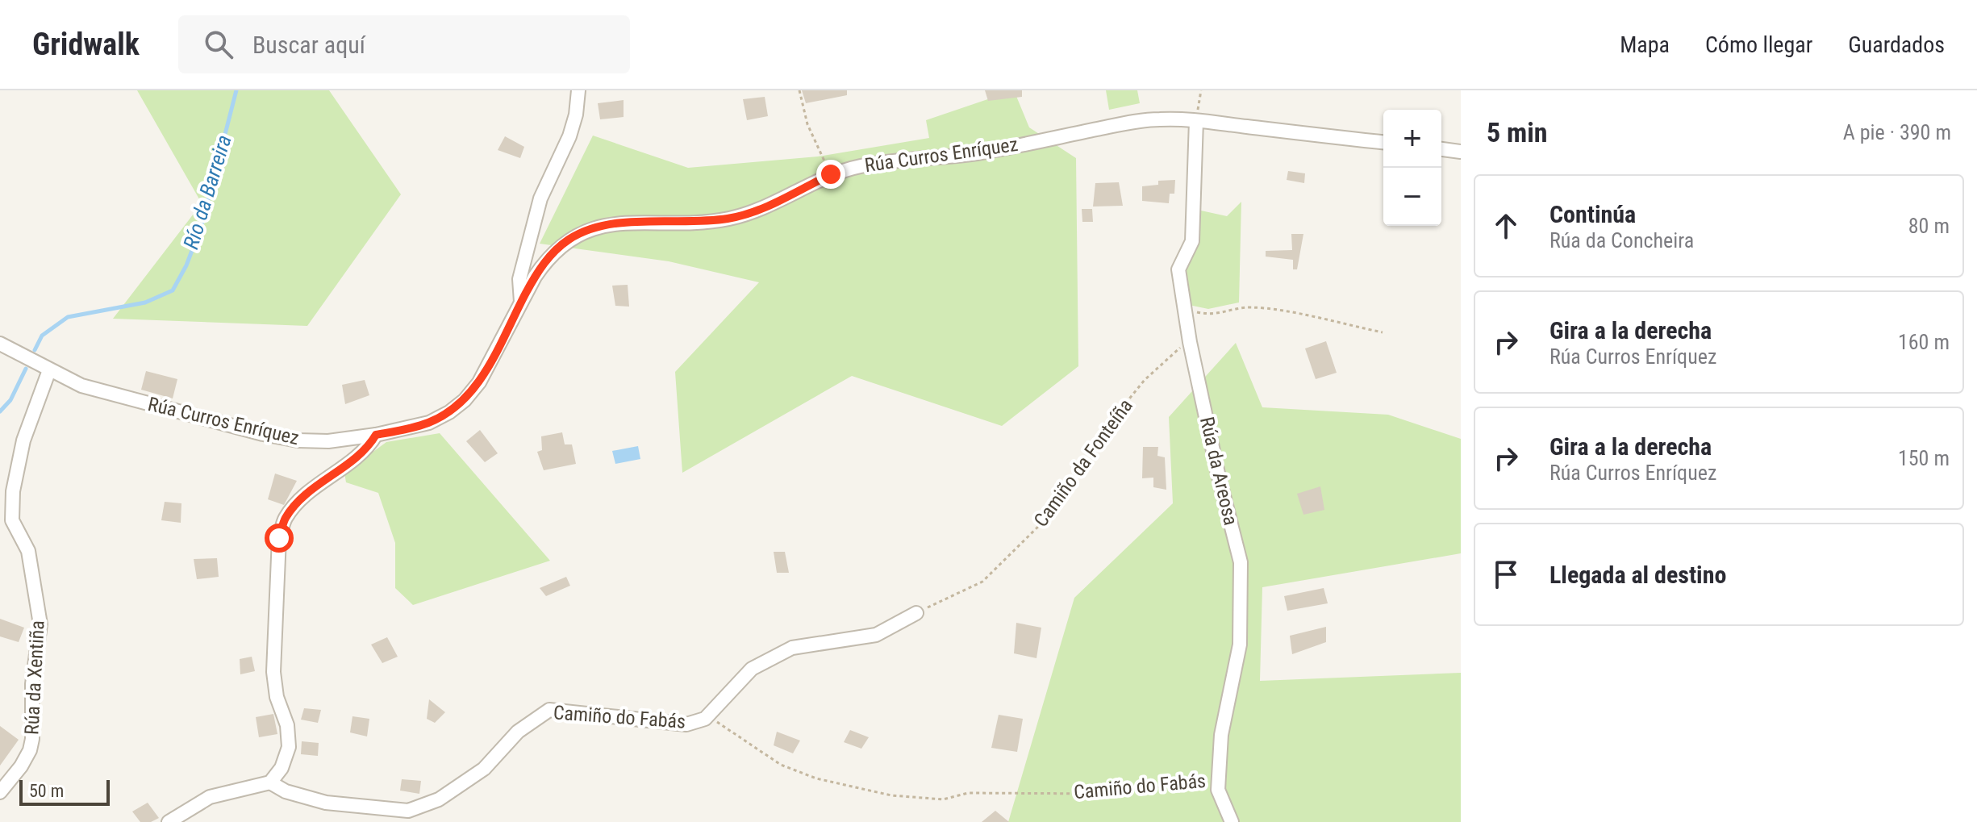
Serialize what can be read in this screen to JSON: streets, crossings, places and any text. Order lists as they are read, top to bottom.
{
  "streets": {
    "street": [
      "Rúa Curros Enríquez",
      "Rúa da Areosa",
      "Rúa da Xentiña",
      "Camiño do Fabás"
    ],
    "path": ["Camiño da Fonteíña"]
  },
  "crossings": [
    ["Rúa Curros Enríquez", "Rúa da Areosa"],
    ["Rúa Curros Enríquez", "Rúa da Xentiña"],
    ["Camiño da Fonteíña", "Rúa da Areosa"],
    ["Rúa da Areosa", "Camiño do Fabás"]
  ],
  "water": ["Río da Barreira"],
  "scale_bar": "50 m",
  "page": {
    "header": "Gridwalk",
    "search": "Buscar aquí",
    "nav": ["Mapa", "Cómo llegar", "Guardados"],
    "heading": ["5 min", "A pie · 390 m"],
    "map_buttons": ["+", "−"],
    "list": [
      ["Continúa", "Rúa da Concheira", "80 m"],
      ["Gira a la derecha", "Rúa Curros Enríquez", "160 m"],
      ["Gira a la derecha", "Rúa Curros Enríquez", "150 m"],
      "Llegada al destino"
    ],
    "scale": "50 m"
  }
}
